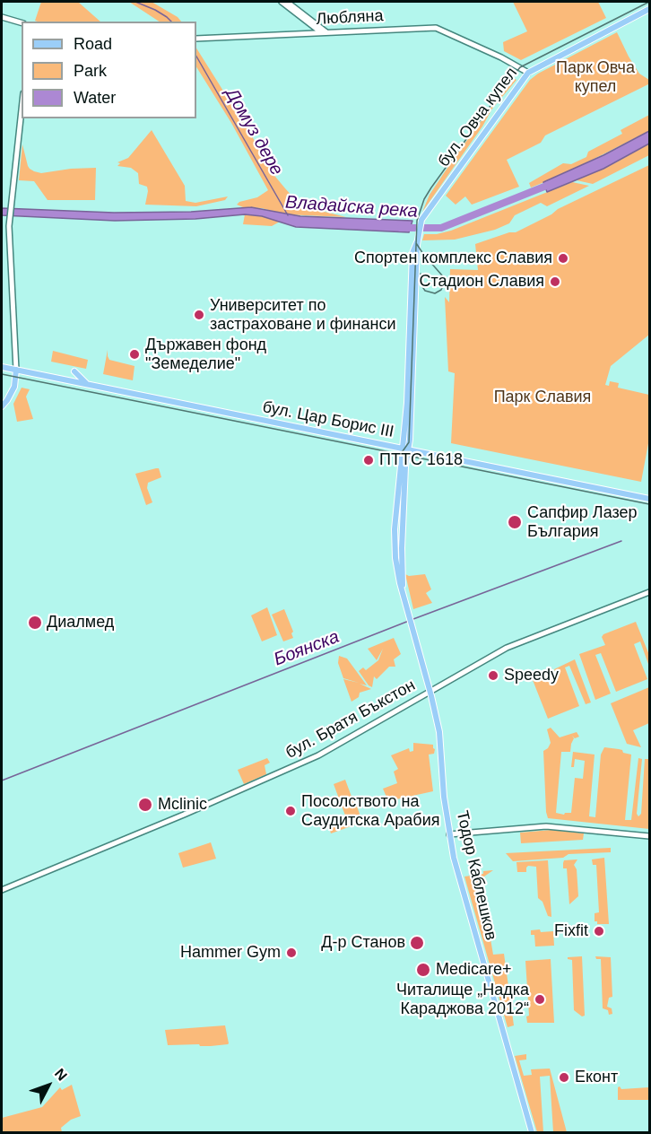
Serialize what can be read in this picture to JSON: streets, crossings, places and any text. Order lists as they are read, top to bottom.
{
  "streets": {
    "main road": ["бул. Овча купел", "бул. Цар Борис III", "Тодор Каблешков"],
    "street": ["Любляна", "бул. Братя Бъкстон"]
  },
  "crossings": [
    ["Любляна", "бул. Овча купел"],
    ["бул. Овча купел", "бул. Цар Борис III"],
    ["бул. Овча купел", "Тодор Каблешков"],
    ["бул. Цар Борис III", "Тодор Каблешков"],
    ["бул. Братя Бъкстон", "Тодор Каблешков"]
  ],
  "water": ["Домуз дере", "Владайска река", "Боянска"],
  "parks": ["Парк Овча купел", "Парк Славия"],
  "places": [
    "Спортен комплекс Славия",
    "Стадион Славия",
    "Университет по застраховане и финанси",
    "Държавен фонд \"Земеделие\"",
    "ПТТС 1618",
    "Сапфир Лазер България",
    "Диалмед",
    "Speedy",
    "Mclinic",
    "Посолството на Саудитска Арабия",
    "Fixfit",
    "Д-р Станов",
    "Hammer Gym",
    "Medicare+",
    "Читалище „Надка Караджова 2012“",
    "Еконт"
  ],
  "legend": ["Road", "Park", "Water"],
  "north": "top right"
}
